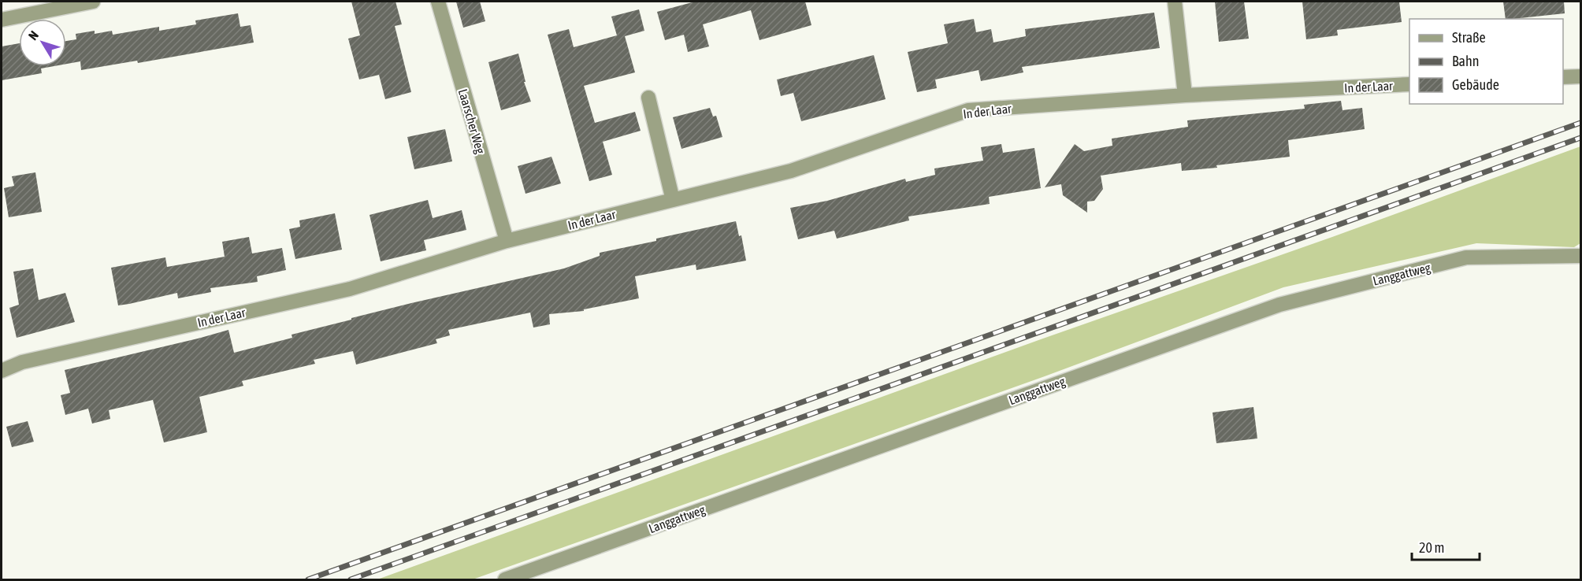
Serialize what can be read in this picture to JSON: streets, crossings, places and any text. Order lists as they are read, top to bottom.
{
  "streets": {
    "street": ["In der Laar", "Laarscher Weg", "Langgattweg"]
  },
  "crossings": [
    ["In der Laar", "Laarscher Weg"]
  ],
  "legend": ["Straße", "Bahn", "Gebäude"],
  "scale_bar": "20 m",
  "north": "top left"
}
